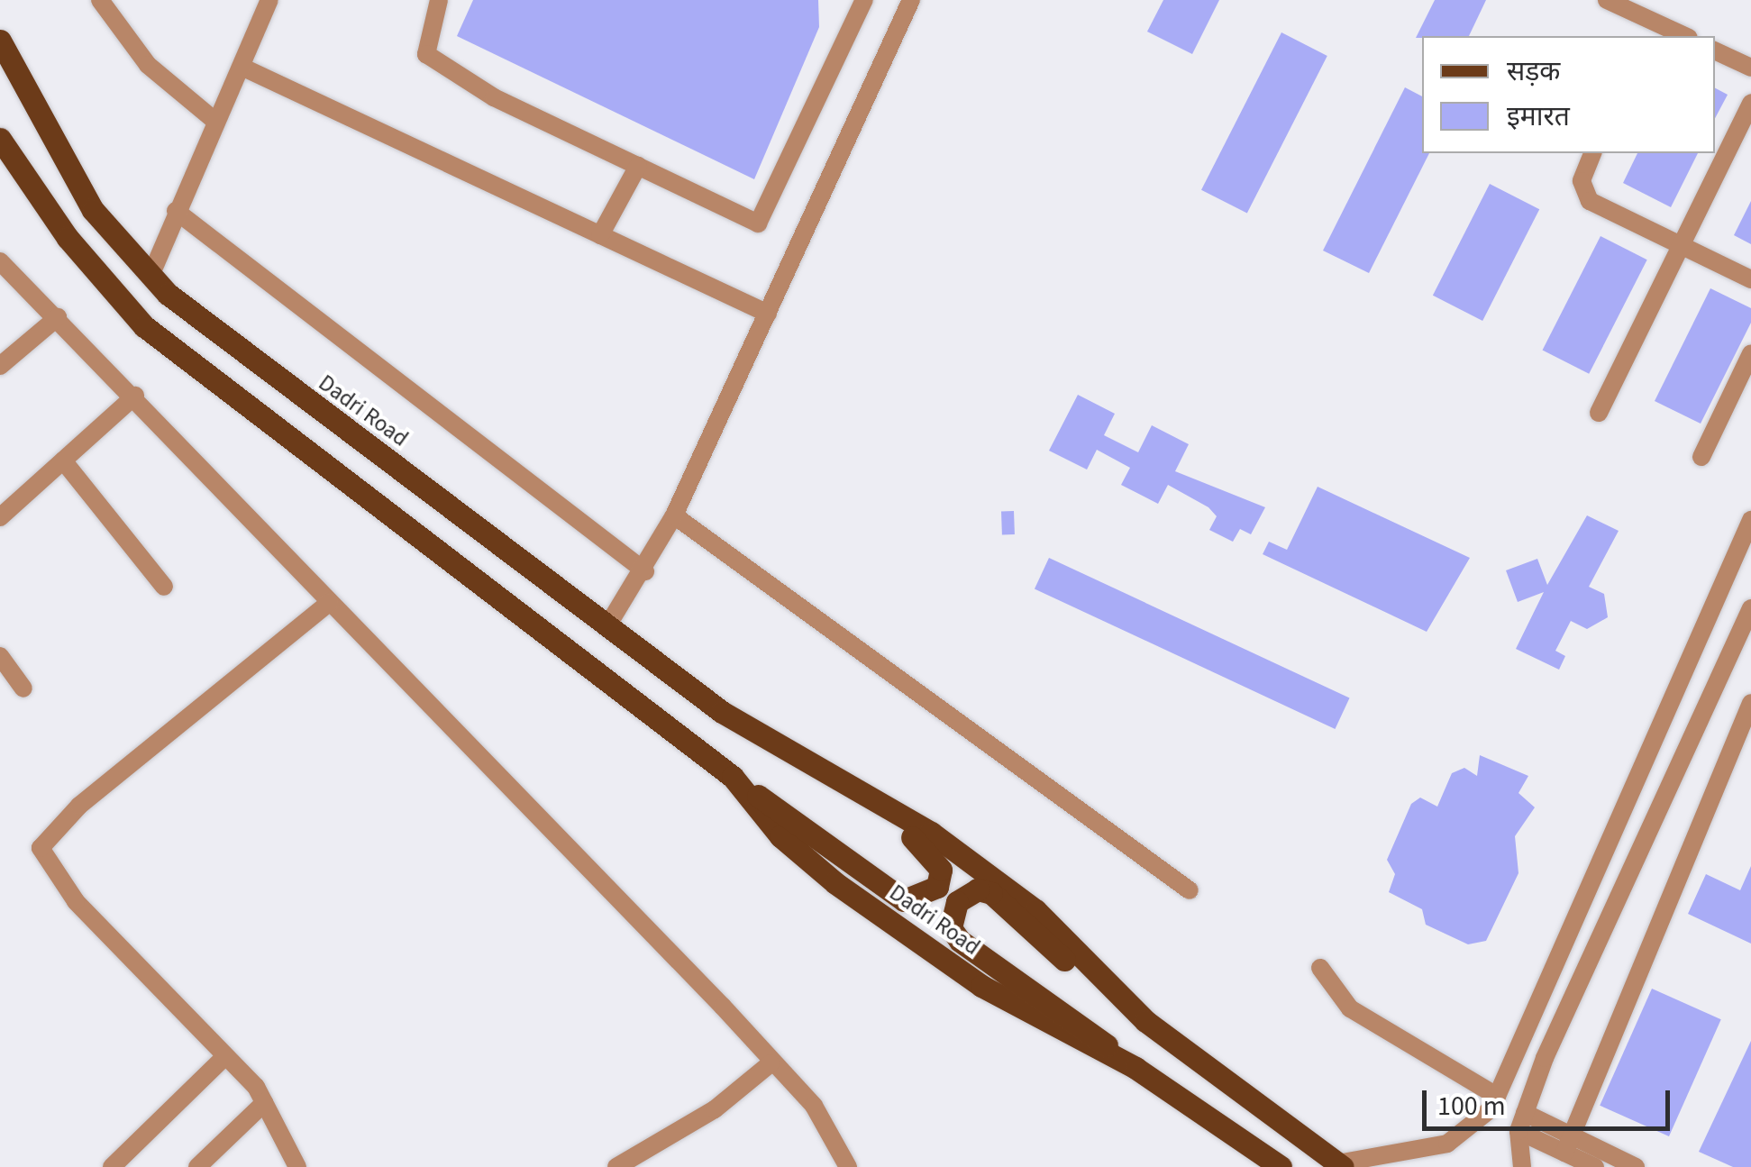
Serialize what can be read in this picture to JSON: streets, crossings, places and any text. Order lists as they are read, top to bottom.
{
  "streets": {
    "main road": ["Dadri Road"]
  },
  "legend": ["सड़क", "इमारत"],
  "scale_bar": "100 m"
}
